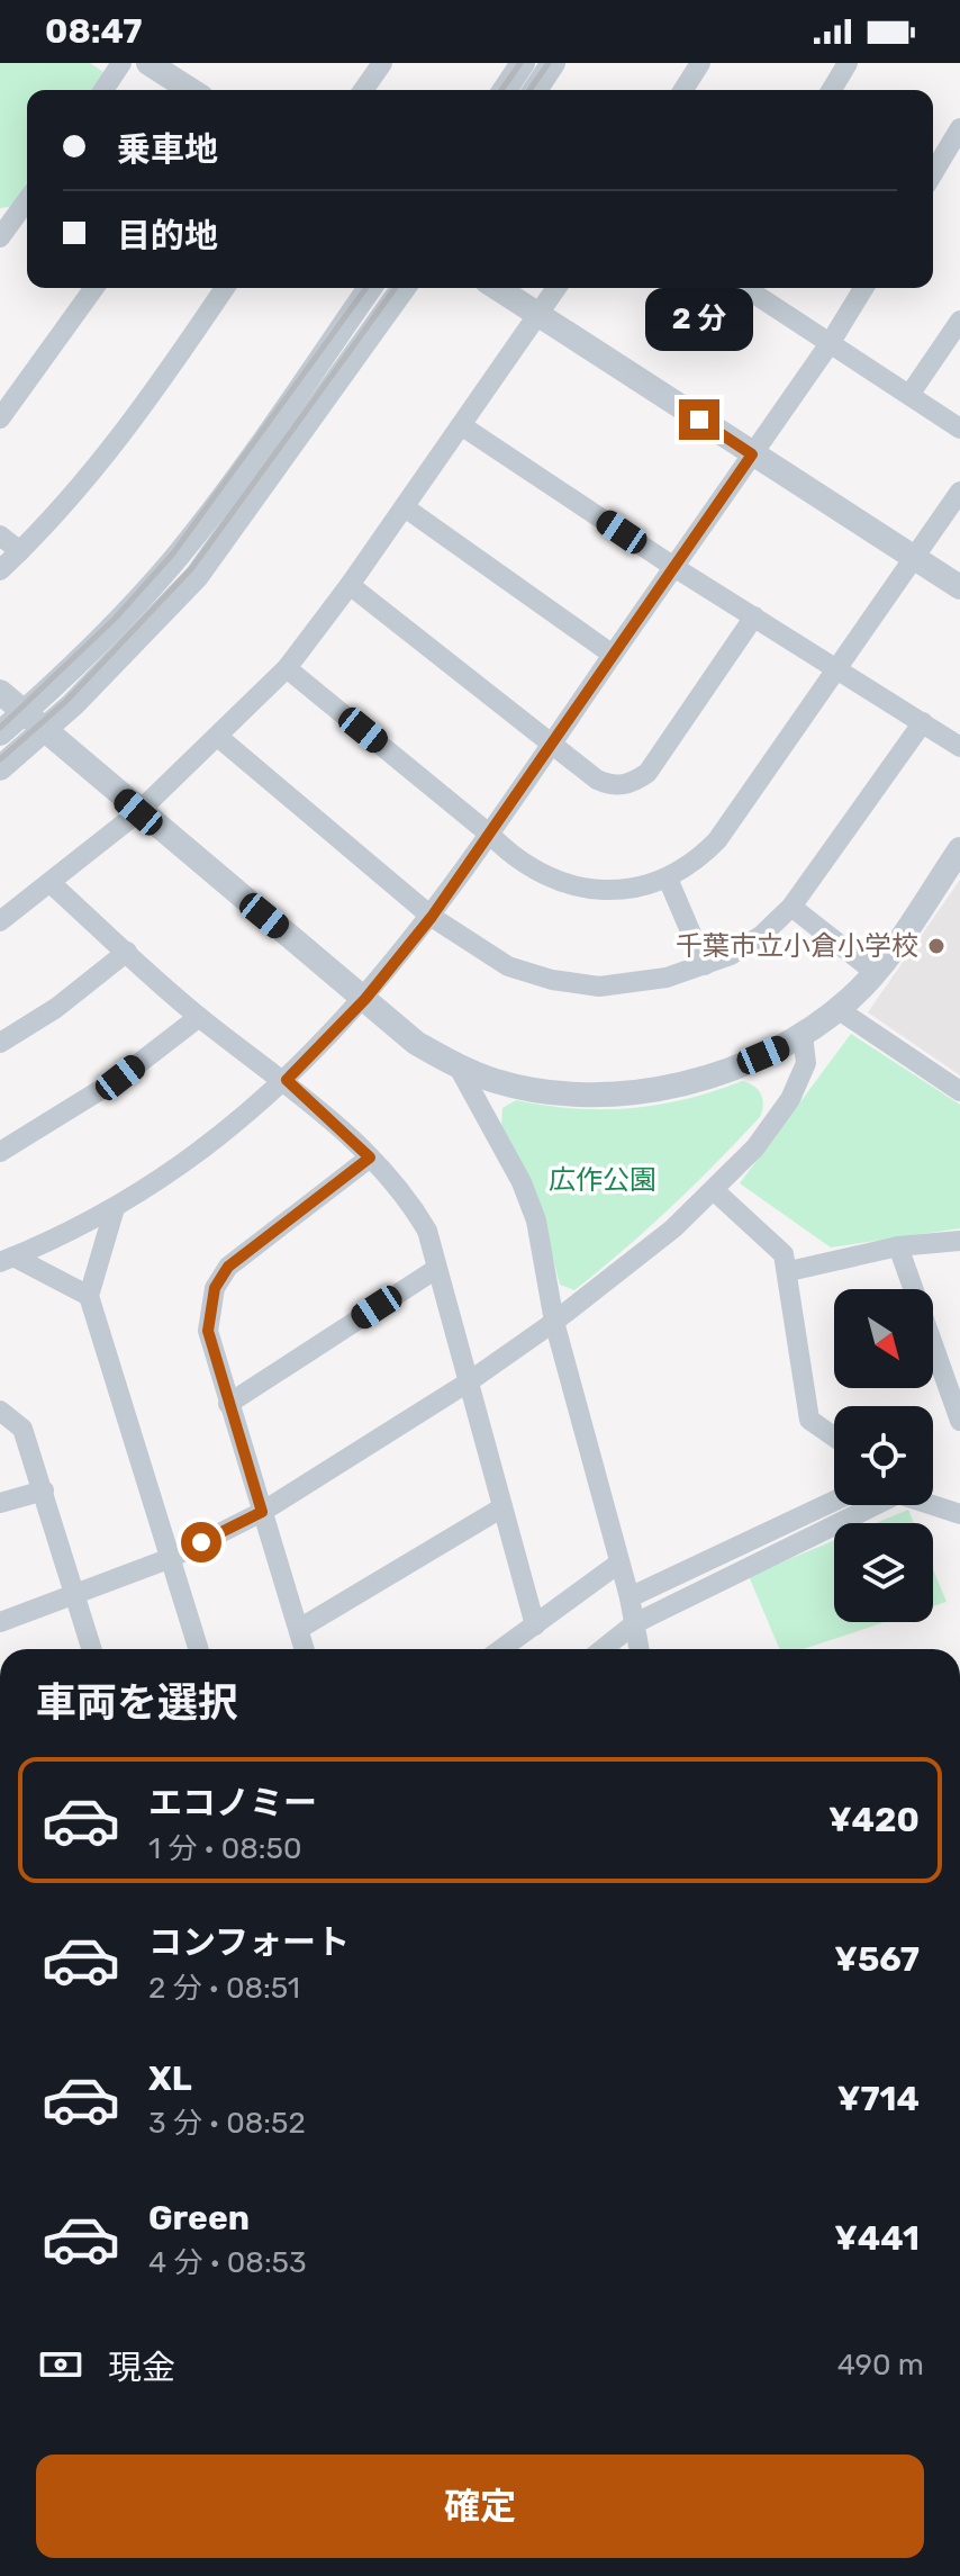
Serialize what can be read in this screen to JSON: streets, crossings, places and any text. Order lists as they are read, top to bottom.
{
  "parks": ["広作公園"],
  "places": ["千葉市立小倉小学校"],
  "north": "bottom right",
  "page": {
    "status": "08:47",
    "banner": ["乗車地", "目的地"],
    "bubble": "2 分",
    "heading": "車両を選択",
    "list": [
      {
        "name": "エコノミー",
        "note": "1 分 · 08:50",
        "value": "¥420"
      },
      {
        "name": "コンフォート",
        "note": "2 分 · 08:51",
        "value": "¥567"
      },
      {
        "name": "XL",
        "note": "3 分 · 08:52",
        "value": "¥714"
      },
      {
        "name": "Green",
        "note": "4 分 · 08:53",
        "value": "¥441"
      }
    ],
    "pay": ["現金", "490 m"],
    "buttons": "確定"
  }
}
